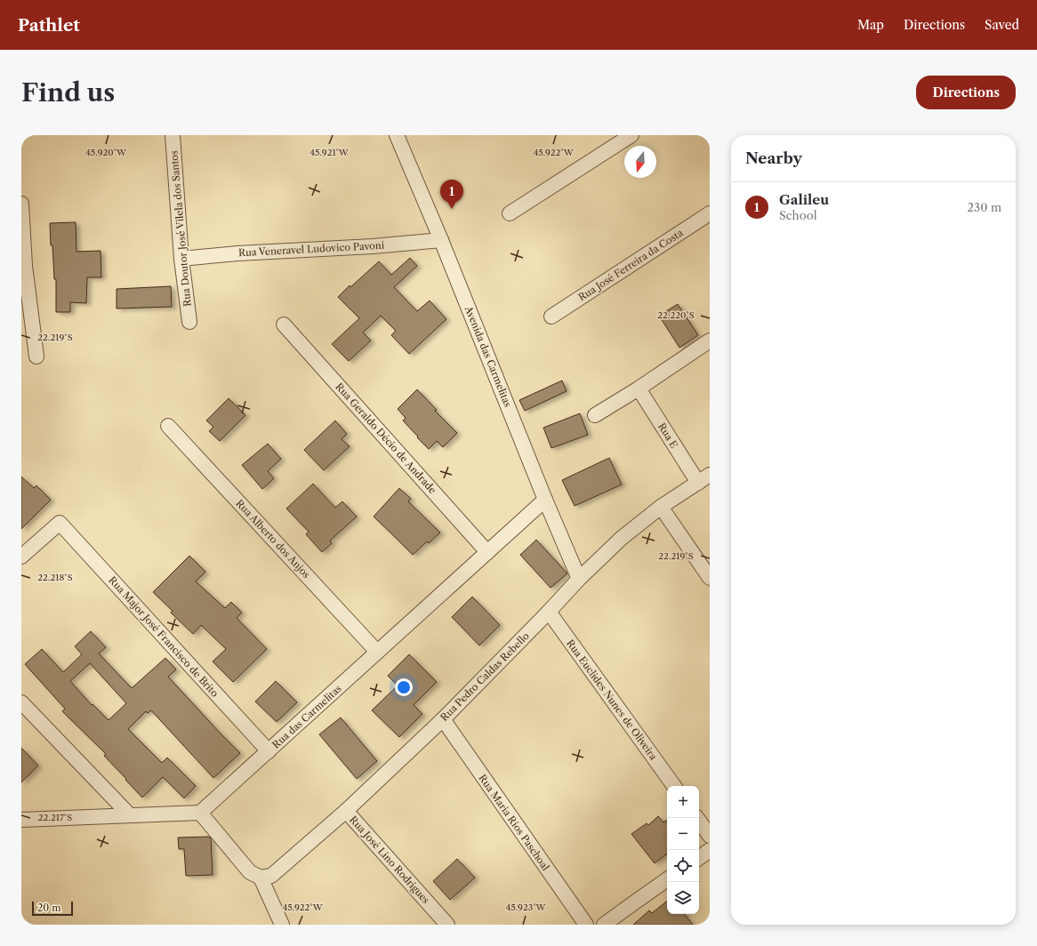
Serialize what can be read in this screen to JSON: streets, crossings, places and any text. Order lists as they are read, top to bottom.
{
  "streets": {
    "street": [
      "Rua Doutor José Vilela dos Santos",
      "Rua Veneravel Ludovico Pavoni",
      "Rua José Ferreira da Costa",
      "Avenida das Carmelitas",
      "Rua E",
      "Rua Geraldo Décio de Andrade",
      "Rua Alberto dos Anjos",
      "Rua Major José Francisco de Brito",
      "Rua Pedro Caldas Rebello",
      "Rua Euclides Nunes de Oliveira",
      "Rua das Carmelitas",
      "Rua Maria Rios Paschoal",
      "Rua José Lino Rodrigues"
    ]
  },
  "crossings": [
    ["Rua Doutor José Vilela dos Santos", "Rua Veneravel Ludovico Pavoni"],
    ["Rua Veneravel Ludovico Pavoni", "Avenida das Carmelitas"],
    ["Avenida das Carmelitas", "Rua Pedro Caldas Rebello"],
    ["Avenida das Carmelitas", "Rua das Carmelitas"],
    ["Rua E", "Rua Pedro Caldas Rebello"],
    ["Rua Geraldo Décio de Andrade", "Rua das Carmelitas"],
    ["Rua Alberto dos Anjos", "Rua das Carmelitas"],
    ["Rua Major José Francisco de Brito", "Rua das Carmelitas"],
    ["Rua Pedro Caldas Rebello", "Rua Euclides Nunes de Oliveira"],
    ["Rua Pedro Caldas Rebello", "Rua Maria Rios Paschoal"],
    ["Rua Pedro Caldas Rebello", "Rua José Lino Rodrigues"]
  ],
  "scale_bar": "20 m",
  "north": "bottom",
  "page": {
    "header": "Pathlet",
    "nav": ["Map", "Directions", "Saved"],
    "buttons": "Directions",
    "title": "Find us",
    "heading": "Nearby",
    "pins": "1",
    "list": [
      {
        "mark": "1",
        "name": "Galileu",
        "note": "School",
        "value": "230 m"
      }
    ],
    "map_buttons": ["+", "−"],
    "scale": "20 m"
  },
  "coordinates": [
    "45.920°W",
    "45.921°W",
    "45.922°W",
    "22.220°S",
    "22.219°S",
    "22.218°S",
    "22.217°S",
    "45.923°W"
  ]
}
